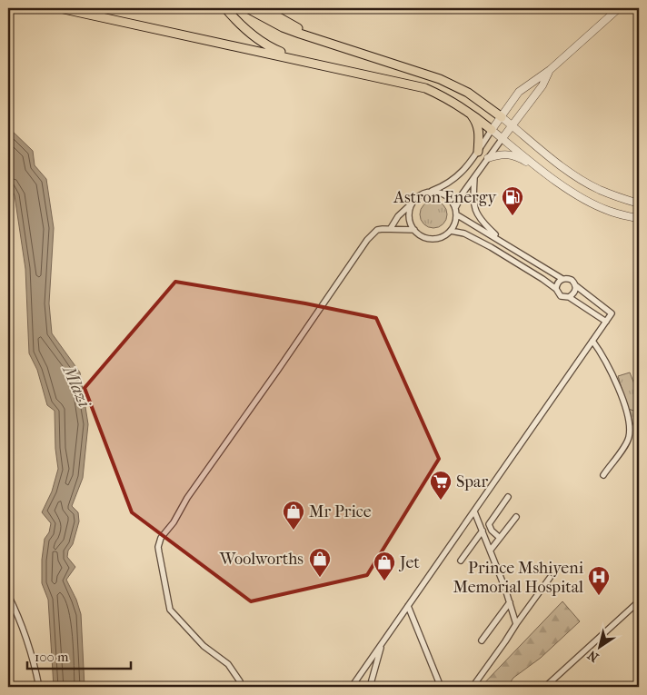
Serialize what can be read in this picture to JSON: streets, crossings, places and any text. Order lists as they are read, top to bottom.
{
  "water": ["Mlazi"],
  "places": {
    "fuel station": ["Astron Energy"],
    "supermarket": ["Spar"],
    "shop": ["Mr Price", "Woolworths", "Jet"],
    "hospital": ["Prince Mshiyeni Memorial Hospital"]
  },
  "scale_bar": "100 m",
  "north": "bottom left"
}
